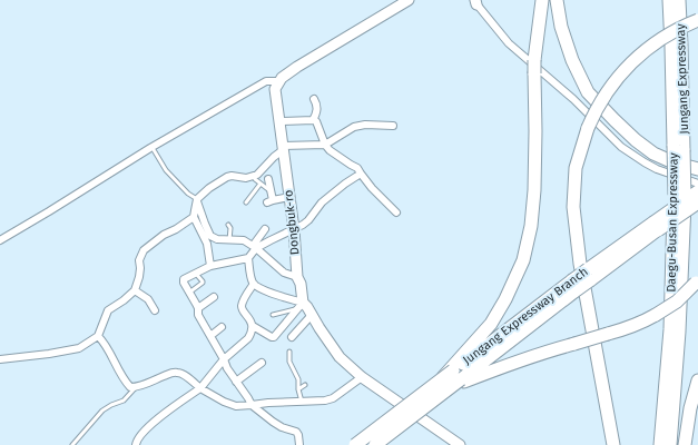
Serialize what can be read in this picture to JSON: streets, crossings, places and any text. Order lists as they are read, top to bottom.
{
  "streets": {
    "highway": ["Jungang Expressway", "Daegu-Busan Expressway", "Jungang Expressway Branch"],
    "main road": ["Dongbuk-ro"]
  },
  "crossings": [
    ["Jungang Expressway", "Daegu-Busan Expressway"]
  ]
}
